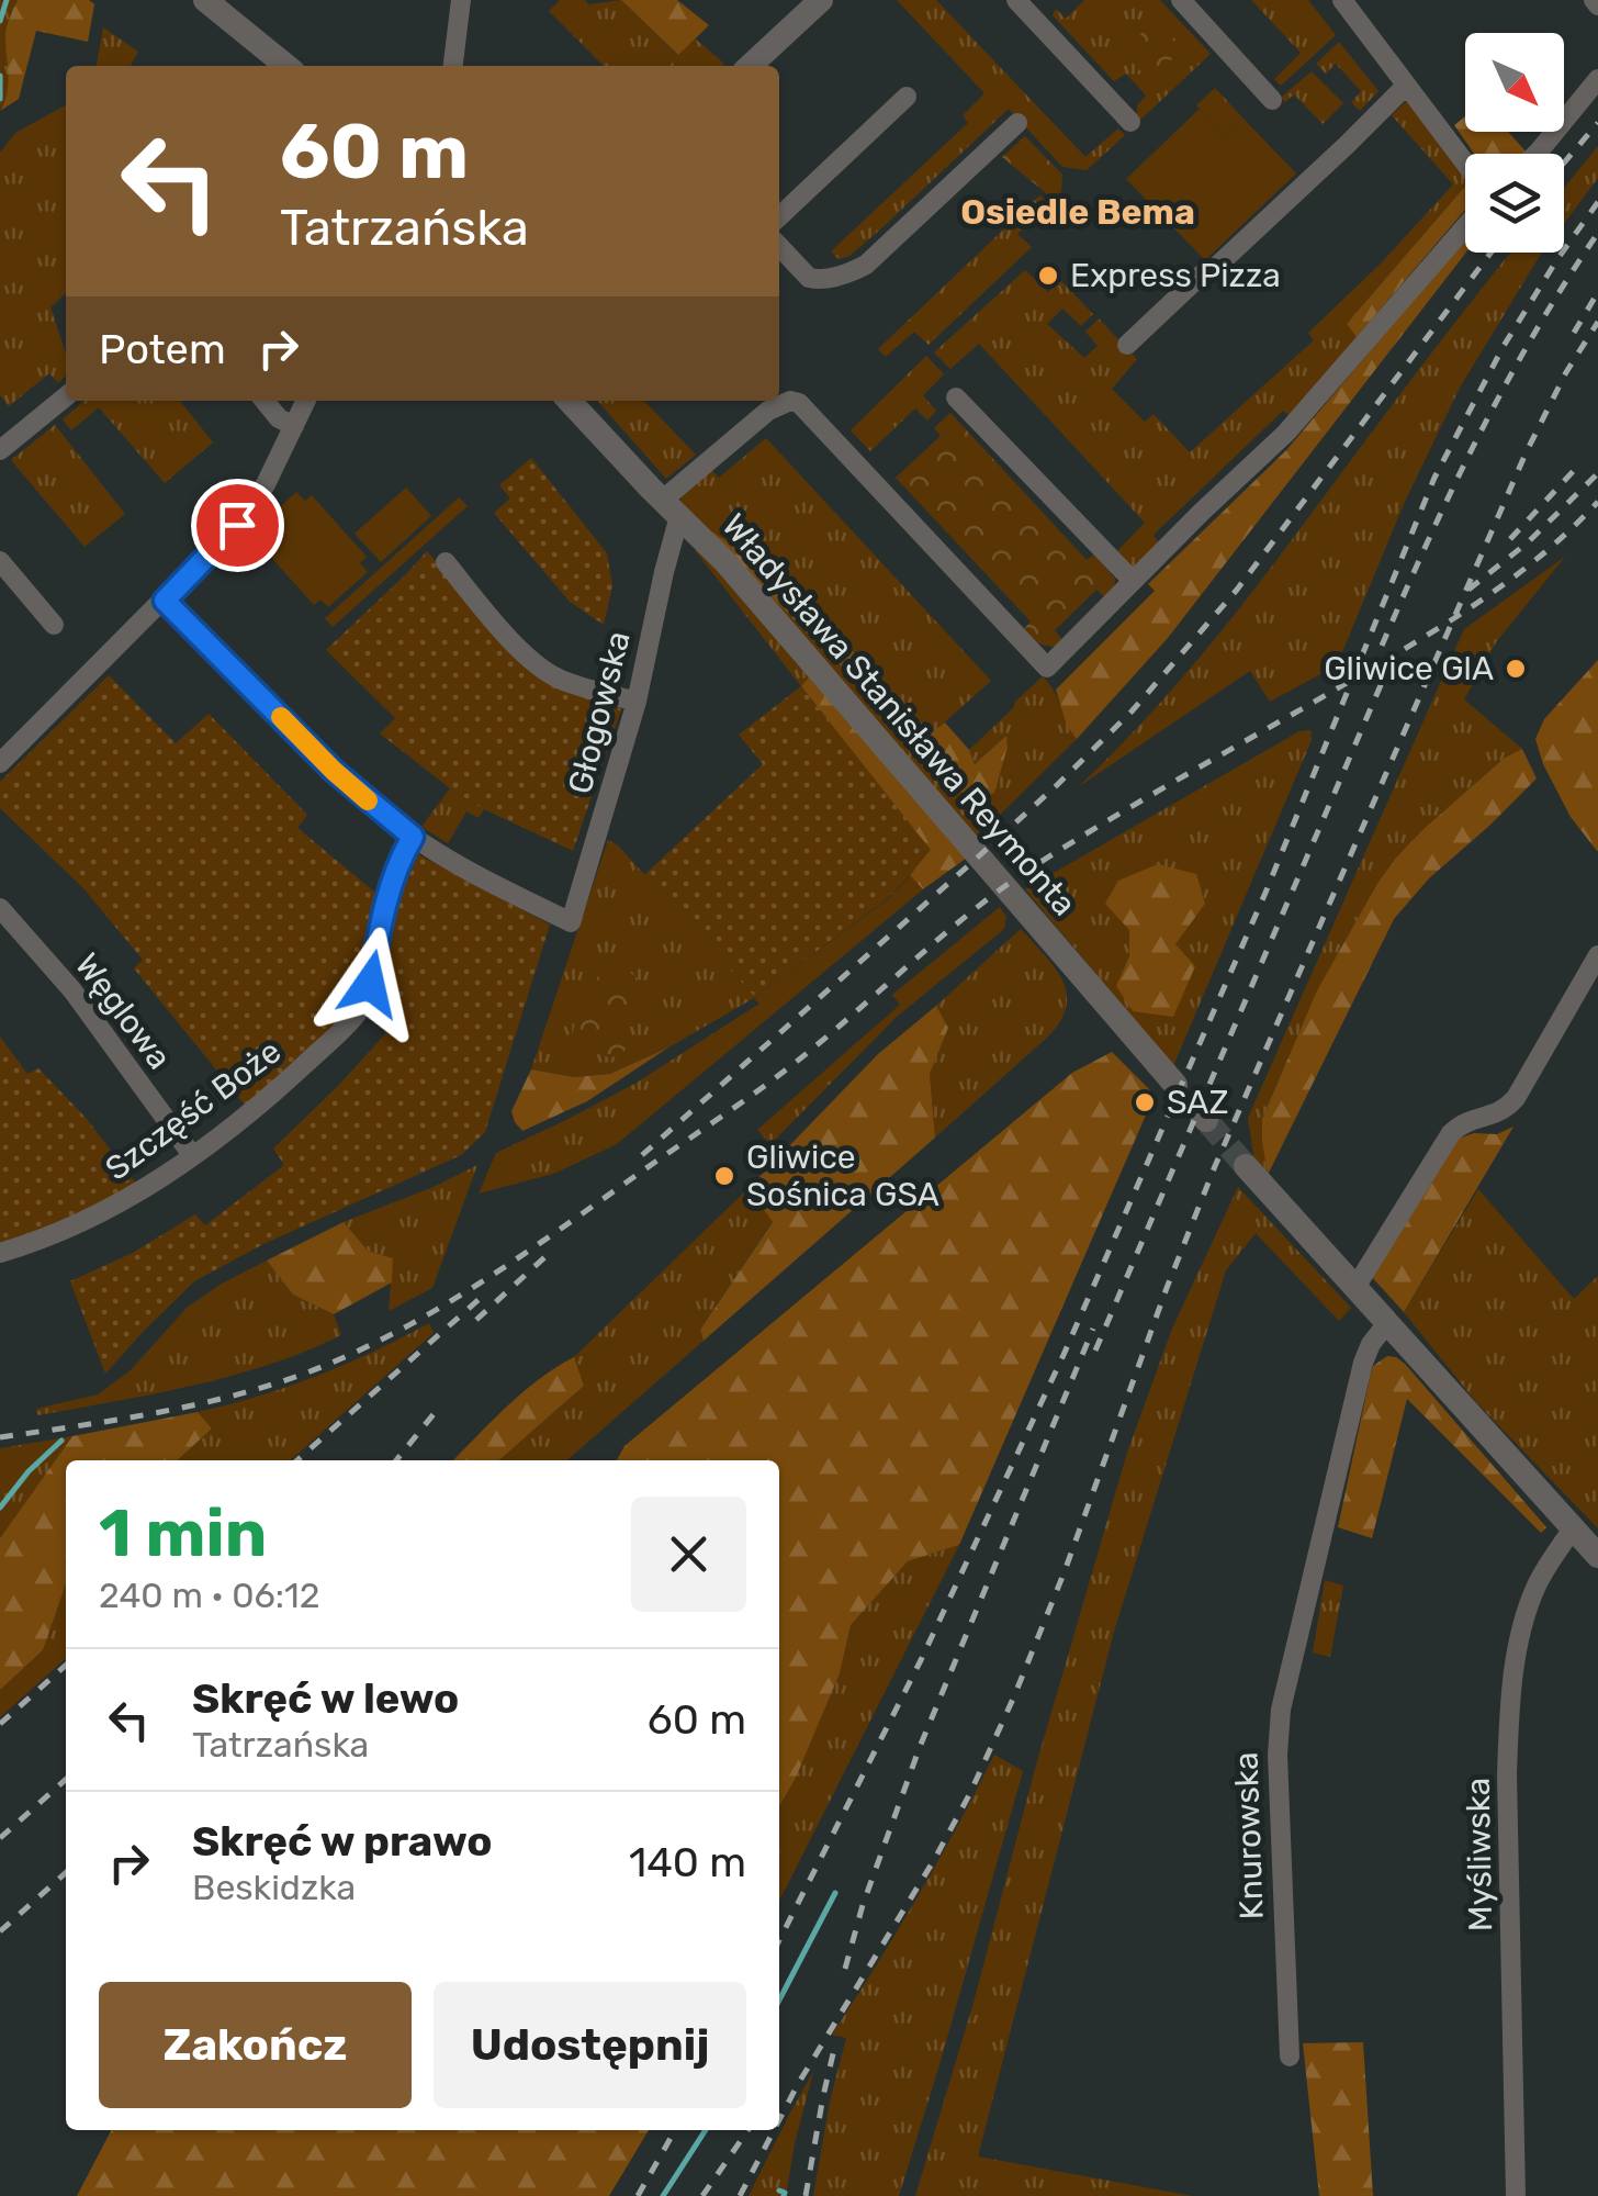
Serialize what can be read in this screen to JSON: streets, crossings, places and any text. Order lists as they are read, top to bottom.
{
  "streets": {
    "street": [
      "Głogowska",
      "Władysława Stanisława Reymonta",
      "Węglowa",
      "Szczęść Boże",
      "Knurowska",
      "Myśliwska"
    ]
  },
  "crossings": [
    ["Głogowska", "Władysława Stanisława Reymonta"],
    ["Głogowska", "Szczęść Boże"],
    ["Węglowa", "Szczęść Boże"]
  ],
  "districts": ["Osiedle Bema"],
  "places": [
    "Express Pizza",
    "Gliwice GlA",
    "SAZ",
    "Gliwice Sośnica GSA"
  ],
  "north": "bottom right",
  "page": {
    "turn": ["60 m", "Tatrzańska"],
    "then": "Potem",
    "heading": ["1 min", "240 m · 06:12"],
    "list": [
      {
        "name": "Skręć w lewo",
        "note": "Tatrzańska",
        "value": "60 m"
      },
      {
        "name": "Skręć w prawo",
        "note": "Beskidzka",
        "value": "140 m"
      }
    ],
    "buttons": ["Zakończ", "Udostępnij"]
  }
}
